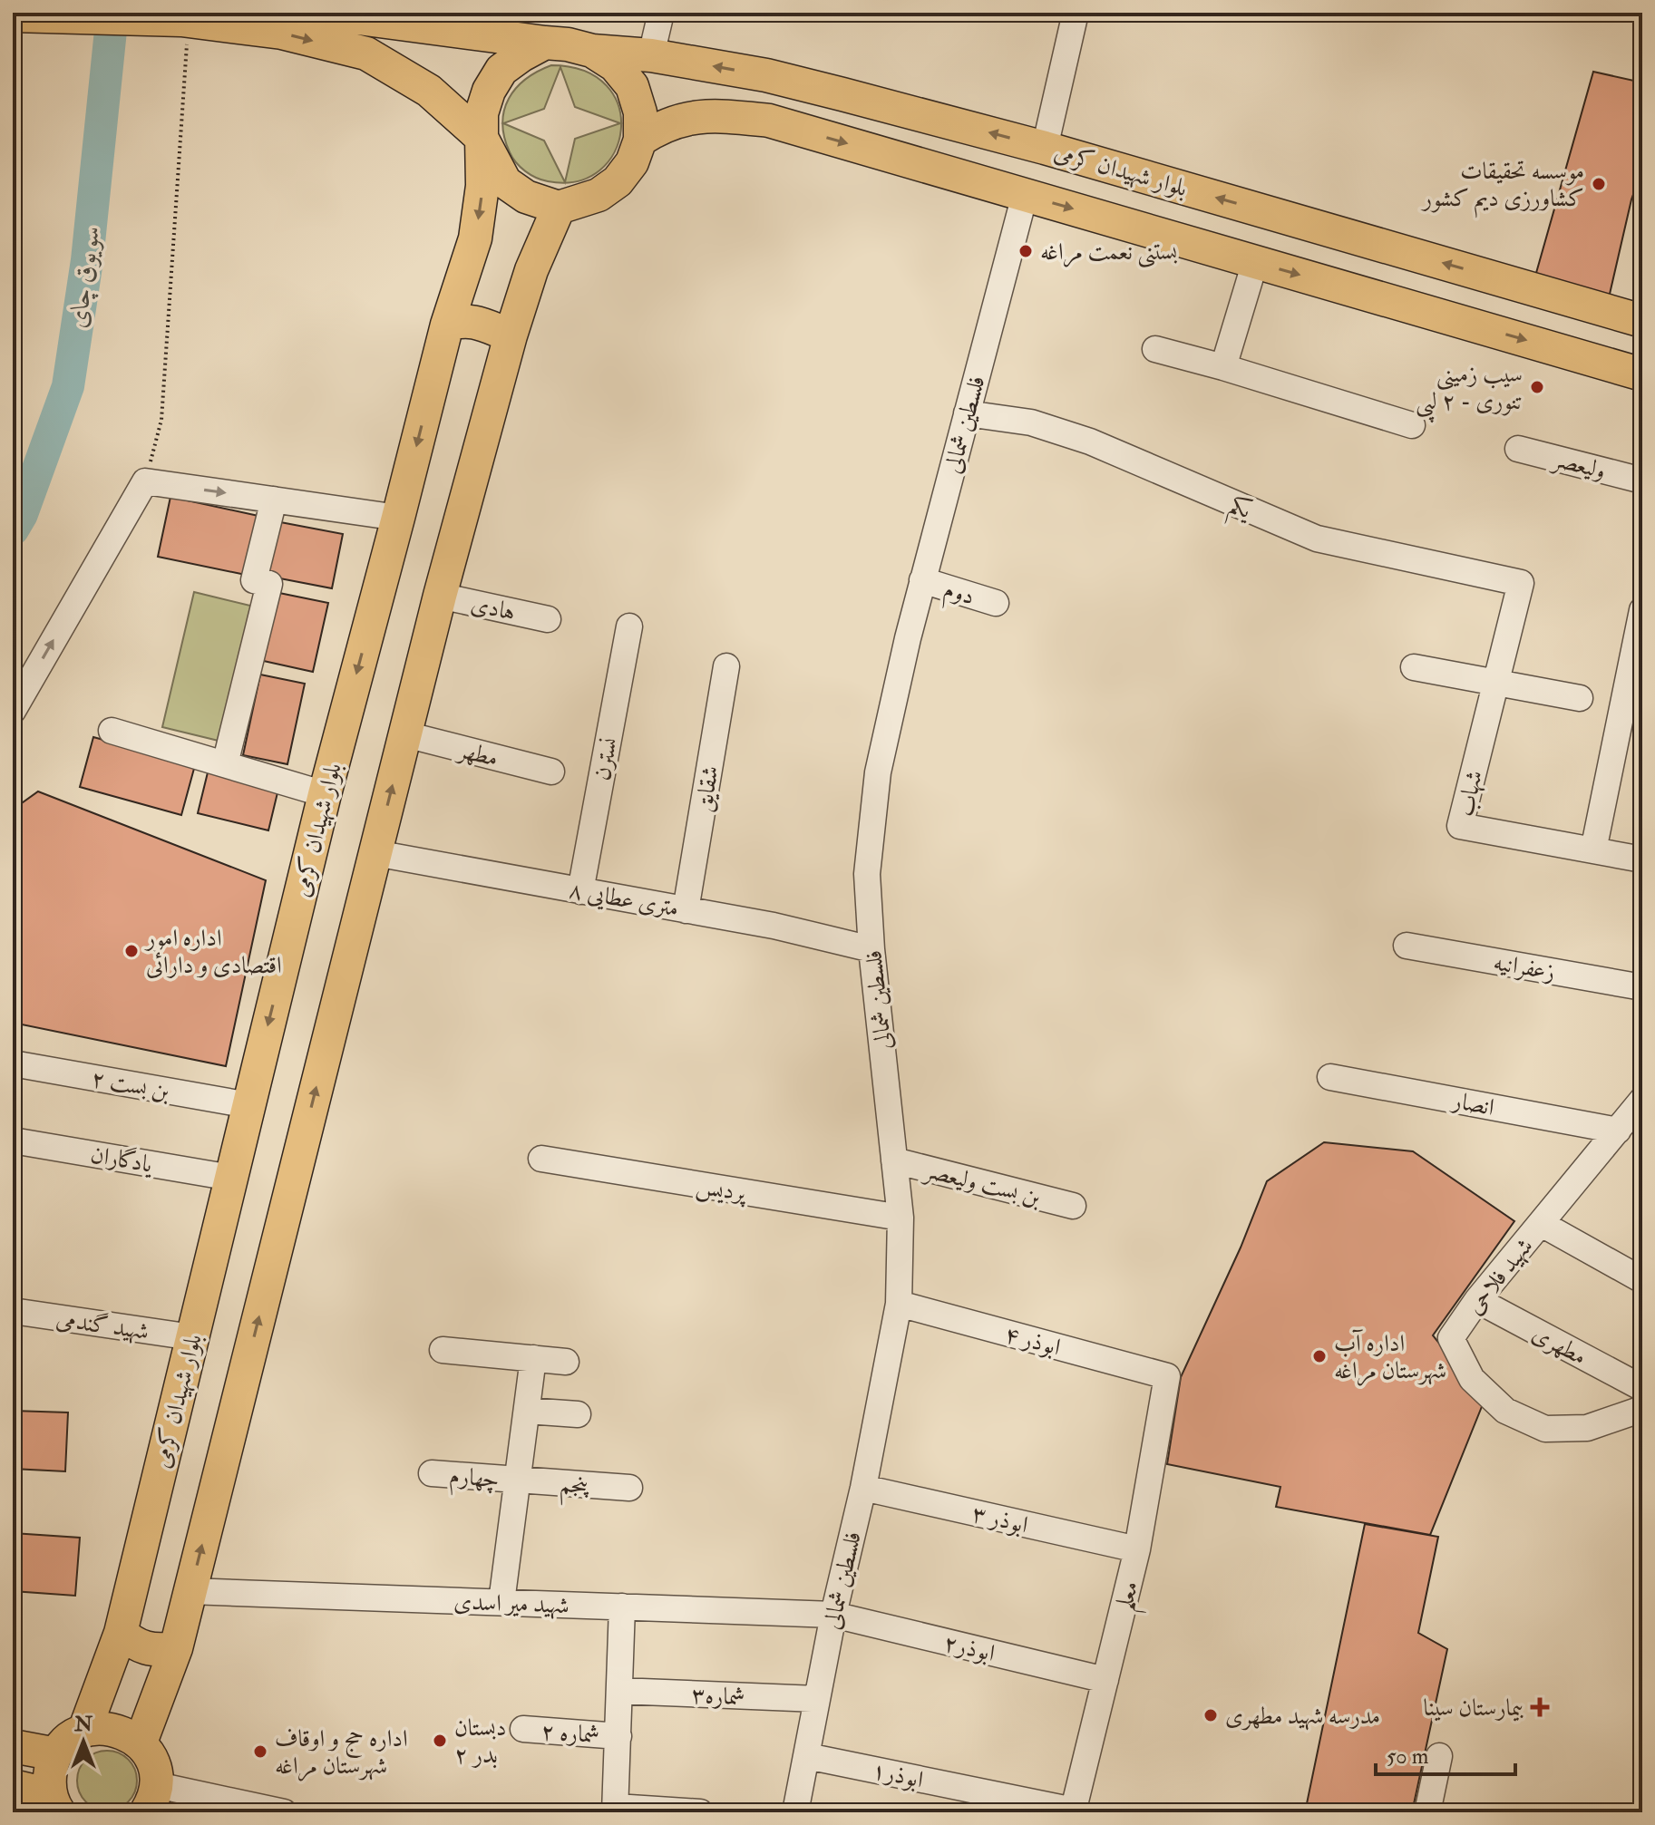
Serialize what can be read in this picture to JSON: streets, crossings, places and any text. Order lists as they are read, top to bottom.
{
  "streets": {
    "main road": ["بلوار شهیدان کرمی"],
    "street": [
      "فلسطین شمالی",
      "ولیعصر",
      "یکم",
      "دوم",
      "هادی",
      "مطهر",
      "نسترن",
      "شقایق",
      "شهاب",
      "۸ متری عطایی",
      "زعفرانیه",
      "بن بست ۲",
      "انصار",
      "یادگاران",
      "بن بست ولیعصر",
      "پردیس",
      "شهید فلاحی",
      "شهید گندمی",
      "ابوذر ۴",
      "مطهری",
      "چهارم",
      "پنجم",
      "ابوذر ۳",
      "معلم",
      "شهید میر اسدی",
      "ابوذر۲",
      "شماره۳",
      "شماره ۲",
      "ابوذر۱"
    ]
  },
  "crossings": [
    ["بلوار شهیدان کرمی", "بن بست ۲"],
    ["بلوار شهیدان کرمی", "یادگاران"],
    ["بلوار شهیدان کرمی", "شهید گندمی"],
    ["فلسطین شمالی", "یکم"],
    ["فلسطین شمالی", "دوم"],
    ["فلسطین شمالی", "۸ متری عطایی"],
    ["فلسطین شمالی", "بن بست ولیعصر"],
    ["فلسطین شمالی", "پردیس"],
    ["فلسطین شمالی", "ابوذر ۴"],
    ["فلسطین شمالی", "ابوذر ۳"],
    ["فلسطین شمالی", "شهید میر اسدی"],
    ["فلسطین شمالی", "ابوذر۲"],
    ["فلسطین شمالی", "شماره۳"],
    ["فلسطین شمالی", "ابوذر۱"],
    ["یکم", "شهاب"],
    ["نسترن", "۸ متری عطایی"],
    ["شقایق", "۸ متری عطایی"],
    ["انصار", "شهید فلاحی"],
    ["شهید فلاحی", "مطهری"],
    ["ابوذر ۴", "معلم"],
    ["چهارم", "پنجم"],
    ["ابوذر ۳", "معلم"],
    ["معلم", "ابوذر۲"],
    ["معلم", "ابوذر۱"],
    ["شهید میر اسدی", "ابوذر۲"]
  ],
  "water": ["سویوق چای"],
  "places": {
    "other": [
      "موسسه تحقیقات کشاورزی دیم کشور",
      "بستنی نعمت مراغه",
      "سیب زمینی تنوری - ۲ لپی",
      "اداره امور اقتصادی و دارائی",
      "اداره آب شهرستان مراغه",
      "مدرسه شهید مطهری",
      "دبستان بدر ۲",
      "اداره حج و اوقاف شهرستان مراغه"
    ],
    "health": ["بیمارستان سینا"]
  },
  "scale_bar": "50 m",
  "north": "top"
}
